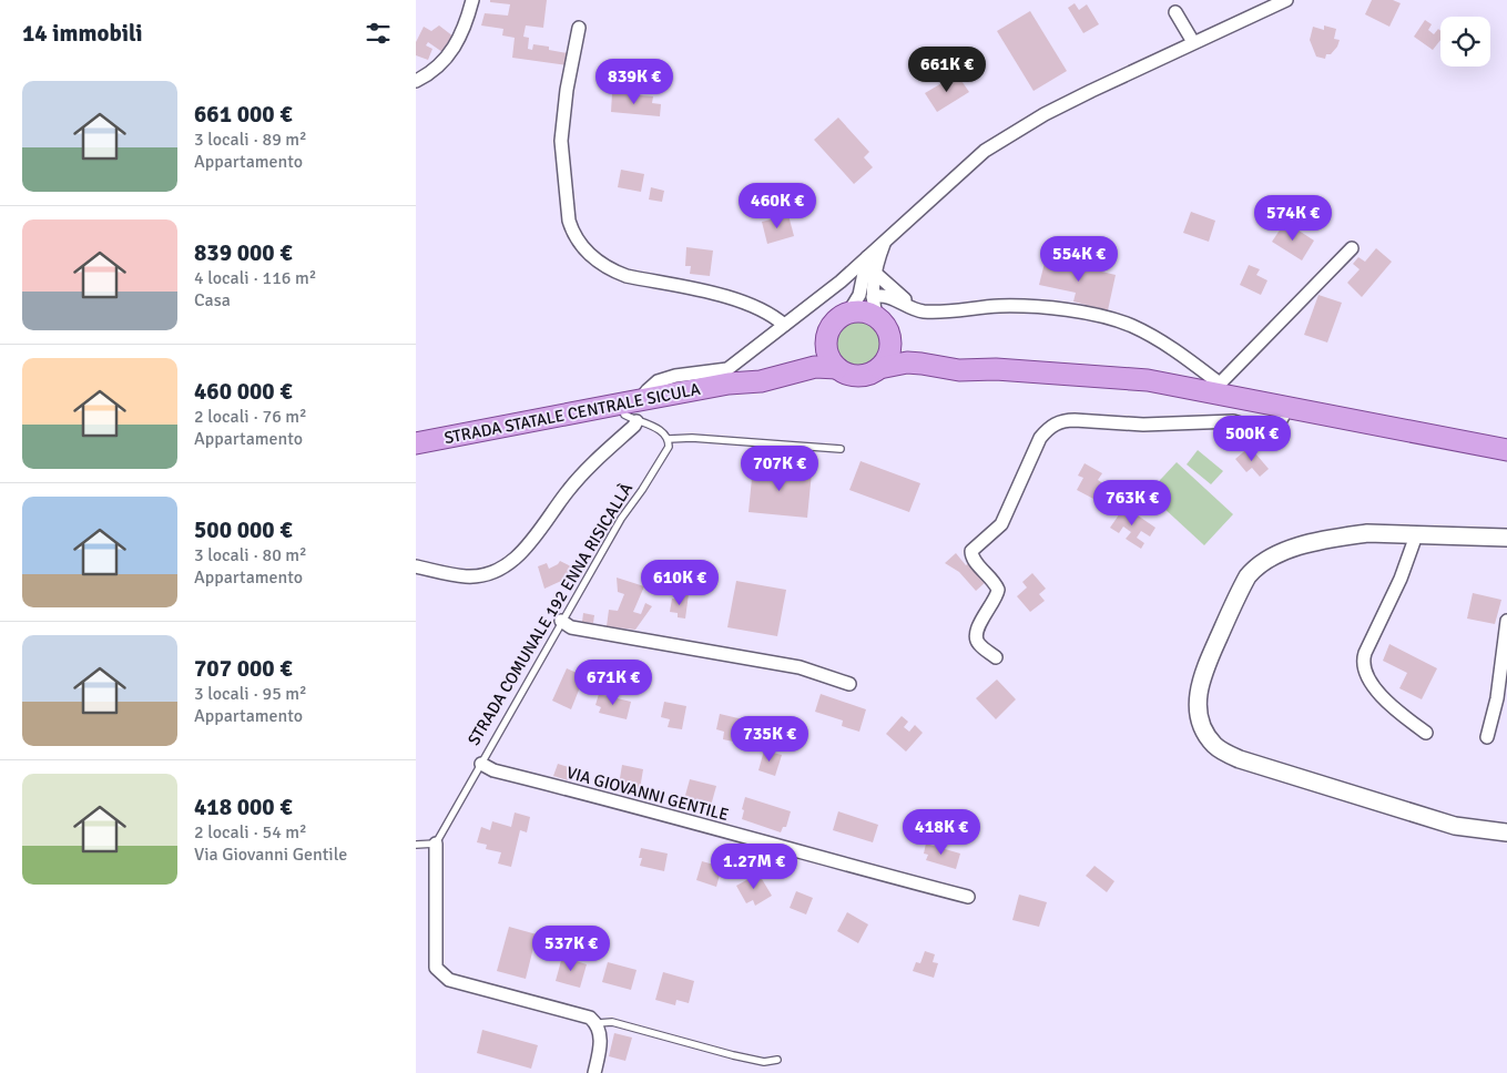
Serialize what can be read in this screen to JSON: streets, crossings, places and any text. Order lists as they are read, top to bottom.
{
  "streets": {
    "main road": ["STRADA STATALE CENTRALE SICULA"],
    "street": ["VIA GIOVANNI GENTILE"],
    "lane": ["STRADA COMUNALE 192 ENNA RISICALLÀ"]
  },
  "crossings": [
    ["STRADA COMUNALE 192 ENNA RISICALLÀ", "VIA GIOVANNI GENTILE"]
  ],
  "page": {
    "heading": "14 immobili",
    "price": [
      "661K €",
      "839K €",
      "460K €",
      "574K €",
      "554K €",
      "500K €",
      "707K €",
      "763K €",
      "610K €",
      "671K €",
      "735K €",
      "418K €",
      "1.27M €",
      "537K €"
    ],
    "list": [
      {
        "name": "661 000 €",
        "note": "3 locali · 89 m² · Appartamento"
      },
      {
        "name": "839 000 €",
        "note": "4 locali · 116 m² · Casa"
      },
      {
        "name": "460 000 €",
        "note": "2 locali · 76 m² · Appartamento"
      },
      {
        "name": "500 000 €",
        "note": "3 locali · 80 m² · Appartamento"
      },
      {
        "name": "707 000 €",
        "note": "3 locali · 95 m² · Appartamento"
      },
      {
        "name": "418 000 €",
        "note": "2 locali · 54 m² · Via Giovanni Gentile"
      }
    ]
  }
}
